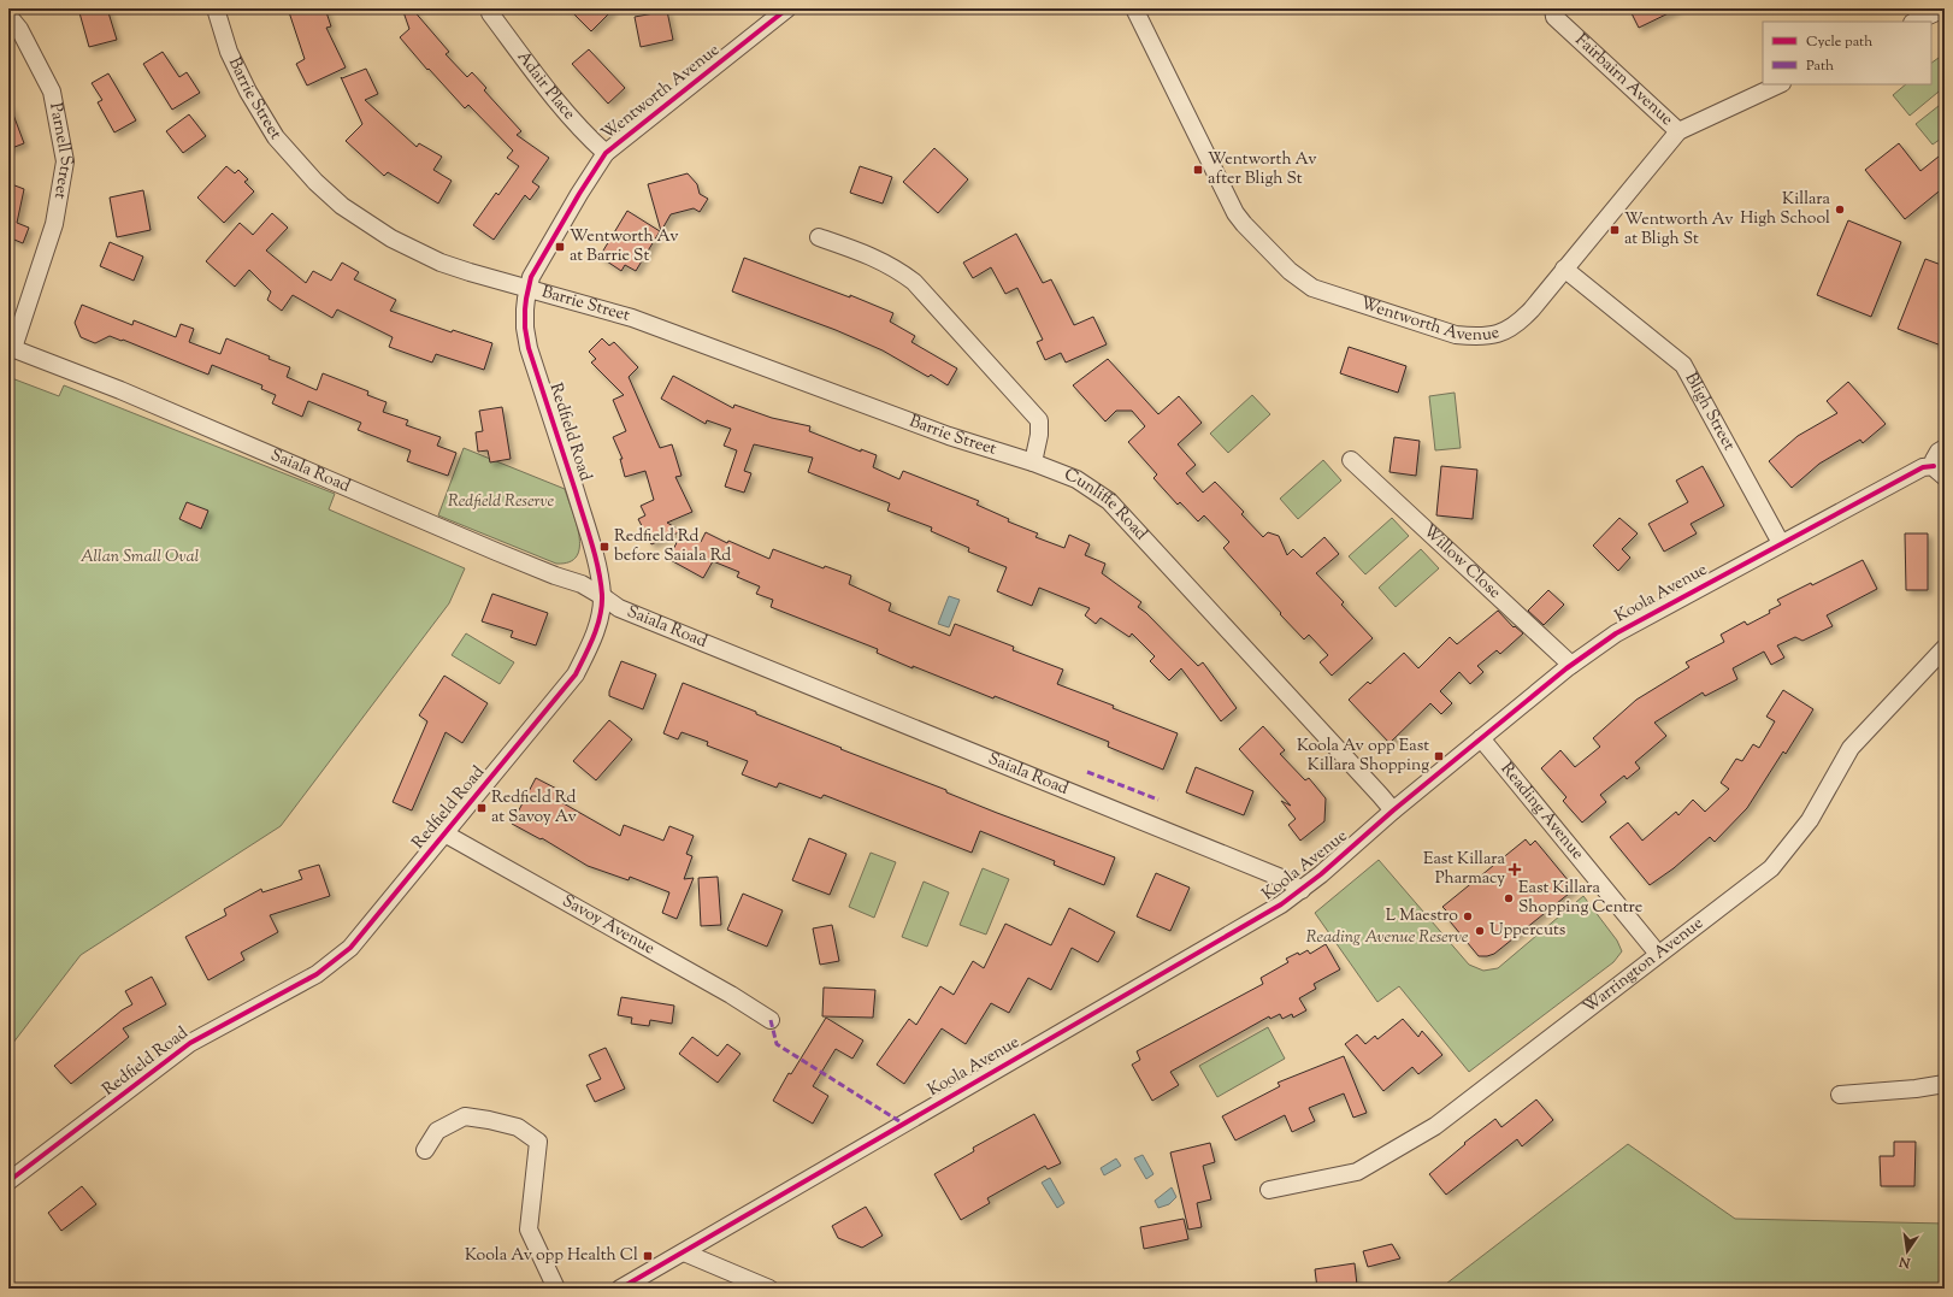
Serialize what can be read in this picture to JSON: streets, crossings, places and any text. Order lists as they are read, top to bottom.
{
  "streets": {
    "street": [
      "Fairbairn Avenue",
      "Adair Place",
      "Wentworth Avenue",
      "Barrie Street",
      "Parnell Street",
      "Bligh Street",
      "Redfield Road",
      "Saiala Road",
      "Cunliffe Road",
      "Willow Close",
      "Koola Avenue",
      "Reading Avenue",
      "Savoy Avenue",
      "Warrington Avenue"
    ]
  },
  "crossings": [
    ["Fairbairn Avenue", "Wentworth Avenue"],
    ["Adair Place", "Wentworth Avenue"],
    ["Wentworth Avenue", "Barrie Street"],
    ["Wentworth Avenue", "Bligh Street"],
    ["Wentworth Avenue", "Redfield Road"],
    ["Barrie Street", "Redfield Road"],
    ["Barrie Street", "Cunliffe Road"],
    ["Parnell Street", "Saiala Road"],
    ["Bligh Street", "Koola Avenue"],
    ["Redfield Road", "Saiala Road"],
    ["Redfield Road", "Savoy Avenue"],
    ["Saiala Road", "Koola Avenue"],
    ["Cunliffe Road", "Koola Avenue"],
    ["Willow Close", "Koola Avenue"],
    ["Koola Avenue", "Reading Avenue"],
    ["Reading Avenue", "Warrington Avenue"]
  ],
  "parks": ["Redfield Reserve", "Allan Small Oval", "Reading Avenue Reserve"],
  "places": {
    "transit": [
      "Wentworth Av after Bligh St",
      "Wentworth Av at Bligh St",
      "Wentworth Av at Barrie St",
      "Redfield Rd before Saiala Rd",
      "Koola Av opp East Killara Shopping",
      "Redfield Rd at Savoy Av",
      "Koola Av opp Health Cl"
    ],
    "other": [
      "Killara High School",
      "East Killara Shopping Centre",
      "L Maestro",
      "Uppercuts"
    ],
    "health": ["East Killara Pharmacy"]
  },
  "legend": ["Cycle path", "Path"],
  "north": "bottom"
}
